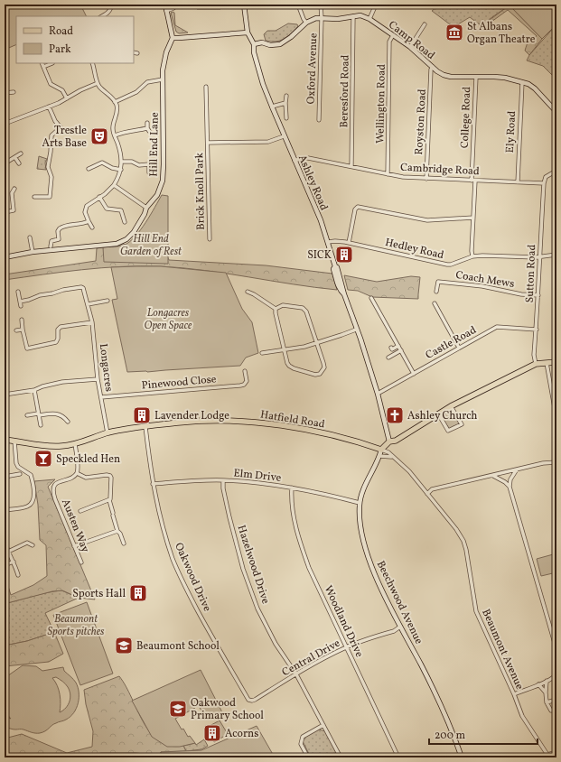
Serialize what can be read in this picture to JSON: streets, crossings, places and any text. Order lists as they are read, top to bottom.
{
  "streets": {
    "main road": ["Hatfield Road"],
    "street": [
      "Camp Road",
      "Oxford Avenue",
      "Beresford Road",
      "Wellington Road",
      "College Road",
      "Royston Road",
      "Ely Road",
      "Hill End Lane",
      "Cambridge Road",
      "Ashley Road",
      "Brick Knoll Park",
      "Hedley Road",
      "Sutton Road",
      "Coach Mews",
      "Castle Road",
      "Longacres",
      "Pinewood Close",
      "Elm Drive",
      "Austen Way",
      "Hazelwood Drive",
      "Oakwood Drive",
      "Beechwood Avenue",
      "Woodland Drive",
      "Beaumont Avenue",
      "Central Drive"
    ]
  },
  "crossings": [
    ["Camp Road", "Oxford Avenue"],
    ["Camp Road", "Beresford Road"],
    ["Camp Road", "Wellington Road"],
    ["Camp Road", "College Road"],
    ["Camp Road", "Royston Road"],
    ["Camp Road", "Ely Road"],
    ["Camp Road", "Ashley Road"],
    ["Beresford Road", "Cambridge Road"],
    ["Wellington Road", "Cambridge Road"],
    ["College Road", "Cambridge Road"],
    ["College Road", "Hedley Road"],
    ["Royston Road", "Cambridge Road"],
    ["Ely Road", "Cambridge Road"],
    ["Cambridge Road", "Ashley Road"],
    ["Cambridge Road", "Sutton Road"],
    ["Ashley Road", "Brick Knoll Park"],
    ["Ashley Road", "Hedley Road"],
    ["Ashley Road", "Castle Road"],
    ["Hedley Road", "Sutton Road"],
    ["Sutton Road", "Coach Mews"],
    ["Sutton Road", "Castle Road"],
    ["Longacres", "Pinewood Close"],
    ["Longacres", "Hatfield Road"],
    ["Hatfield Road", "Oakwood Drive"],
    ["Hatfield Road", "Beechwood Avenue"],
    ["Hatfield Road", "Beaumont Avenue"],
    ["Elm Drive", "Hazelwood Drive"],
    ["Elm Drive", "Oakwood Drive"],
    ["Elm Drive", "Beechwood Avenue"],
    ["Elm Drive", "Woodland Drive"],
    ["Hazelwood Drive", "Central Drive"],
    ["Oakwood Drive", "Central Drive"],
    ["Beechwood Avenue", "Beaumont Avenue"],
    ["Beechwood Avenue", "Central Drive"],
    ["Woodland Drive", "Central Drive"]
  ],
  "parks": ["Hill End Garden of Rest", "Longacres Open Space", "Beaumont Sports pitches"],
  "places": {
    "museum": ["St Albans Organ Theatre"],
    "theatre": ["Trestle Arts Base"],
    "building": [
      "SICK",
      "Lavender Lodge",
      "Sports Hall",
      "Acorns"
    ],
    "church": ["Ashley Church"],
    "bar": ["Speckled Hen"],
    "school or university": ["Beaumont School", "Oakwood Primary School"]
  },
  "legend": ["Road", "Park"],
  "scale_bar": "200 m"
}
